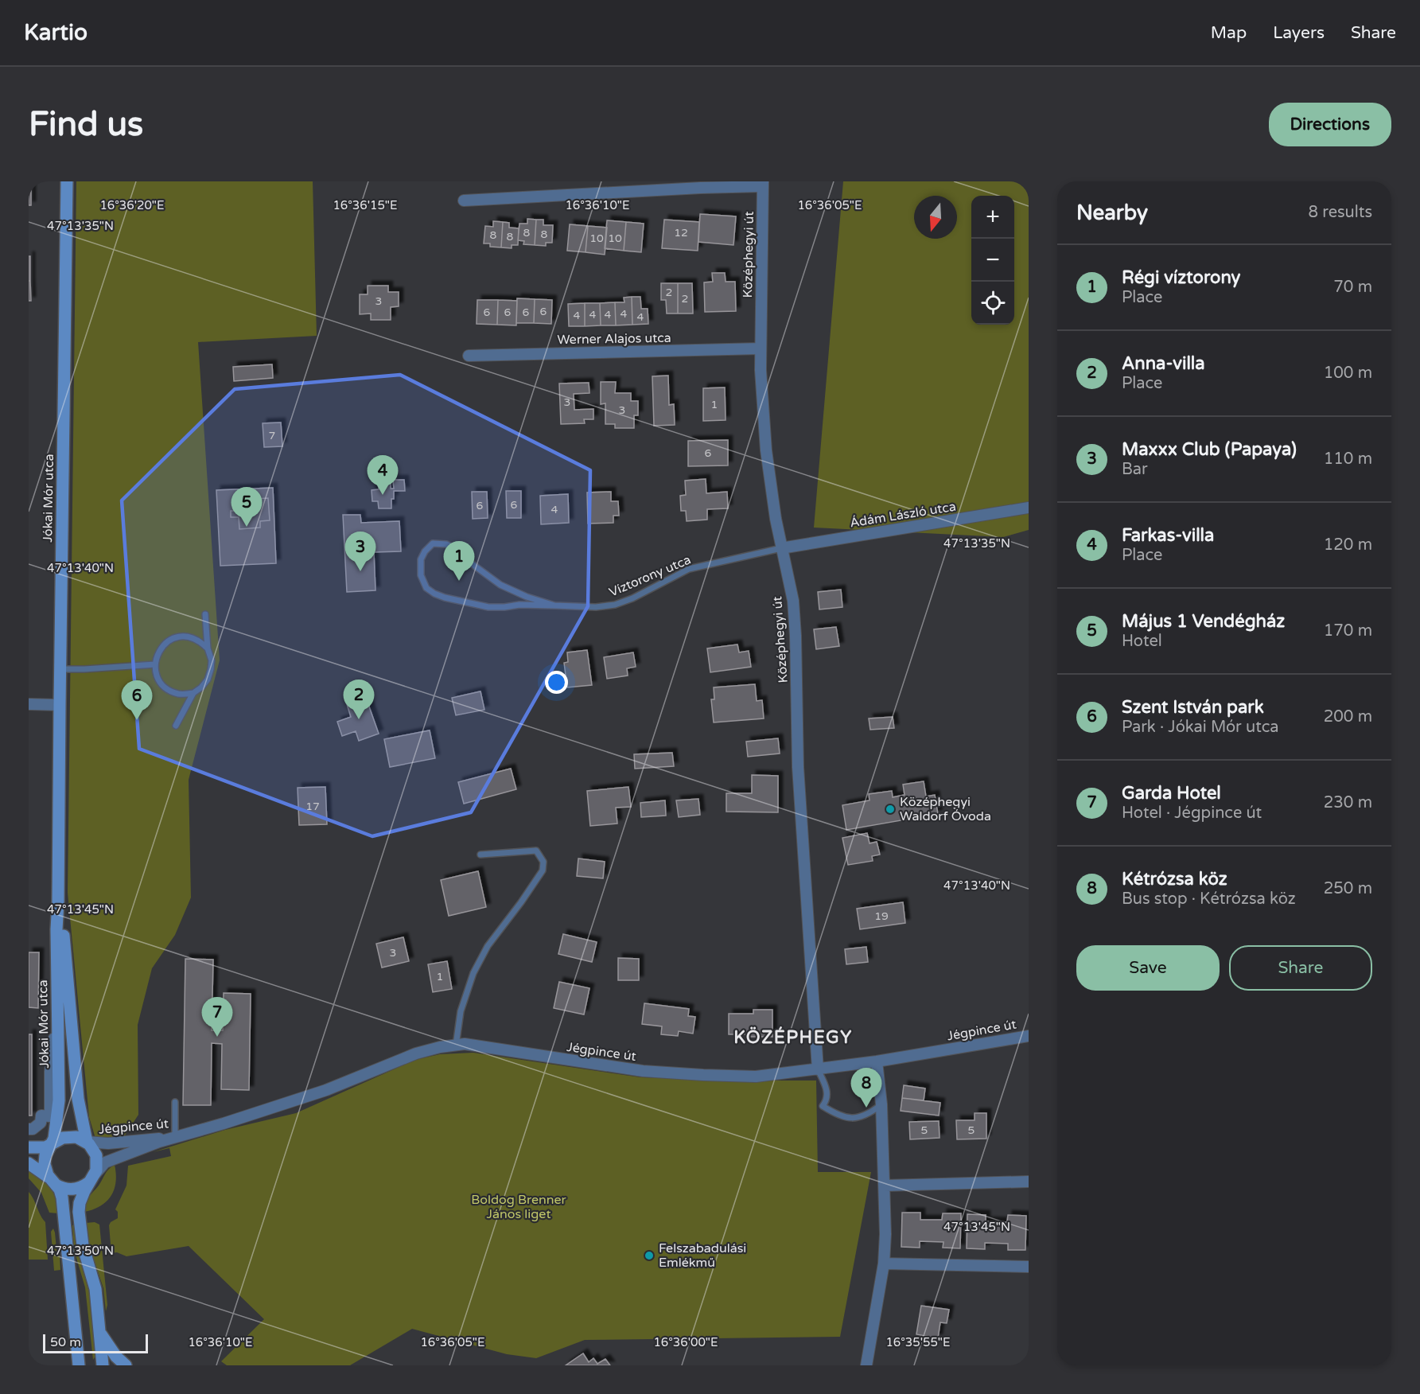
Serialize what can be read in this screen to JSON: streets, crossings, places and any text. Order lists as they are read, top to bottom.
{
  "streets": {
    "street": [
      "Középhegyi út",
      "Werner Alajos utca",
      "Jókai Mór utca",
      "Ádám László utca",
      "Jégpince út"
    ],
    "lane": ["Víztorony utca"]
  },
  "crossings": [
    ["Középhegyi út", "Werner Alajos utca"],
    ["Középhegyi út", "Ádám László utca"],
    ["Középhegyi út", "Víztorony utca"],
    ["Középhegyi út", "Jégpince út"],
    ["Jókai Mór utca", "Jégpince út"],
    ["Ádám László utca", "Víztorony utca"]
  ],
  "districts": ["KÖZÉPHEGY"],
  "parks": ["Boldog Brenner János liget"],
  "places": ["Középhegyi Waldorf Óvoda", "Felszabadulási Emlékmű"],
  "house_numbers": [
    "8",
    "12",
    "8",
    "8",
    "8",
    "10",
    "10",
    "2",
    "2",
    "3",
    "6",
    "6",
    "6",
    "6",
    "4",
    "4",
    "4",
    "4",
    "4",
    "3",
    "1",
    "3",
    "7",
    "6",
    "6",
    "6",
    "4",
    "17",
    "19",
    "3",
    "1",
    "5",
    "5"
  ],
  "scale_bar": "50 m",
  "north": "bottom",
  "page": {
    "header": "Kartio",
    "nav": ["Map", "Layers", "Share"],
    "buttons": [
      "Directions",
      ["Save", "Share"]
    ],
    "title": "Find us",
    "heading": ["Nearby", "8 results"],
    "map_buttons": ["+", "−"],
    "list": [
      {
        "mark": "1",
        "name": "Régi víztorony",
        "note": "Place",
        "value": "70 m"
      },
      {
        "mark": "2",
        "name": "Anna-villa",
        "note": "Place",
        "value": "100 m"
      },
      {
        "mark": "3",
        "name": "Maxxx Club (Papaya)",
        "note": "Bar",
        "value": "110 m"
      },
      {
        "mark": "4",
        "name": "Farkas-villa",
        "note": "Place",
        "value": "120 m"
      },
      {
        "mark": "5",
        "name": "Május 1 Vendégház",
        "note": "Hotel",
        "value": "170 m"
      },
      {
        "mark": "6",
        "name": "Szent István park",
        "note": "Park · Jókai Mór utca",
        "value": "200 m"
      },
      {
        "mark": "7",
        "name": "Garda Hotel",
        "note": "Hotel · Jégpince út",
        "value": "230 m"
      },
      {
        "mark": "8",
        "name": "Kétrózsa köz",
        "note": "Bus stop · Kétrózsa köz",
        "value": "250 m"
      }
    ],
    "pins": [
      "4",
      "5",
      "3",
      "1",
      "2",
      "6",
      "7",
      "8"
    ],
    "scale": "50 m"
  },
  "coordinates": [
    "16°36'20\"E",
    "16°36'15\"E",
    "16°36'10\"E",
    "16°36'05\"E",
    "47°13'35\"N",
    "47°13'40\"N",
    "47°13'45\"N",
    "47°13'50\"N",
    "16°36'00\"E",
    "16°35'55\"E"
  ]
}
